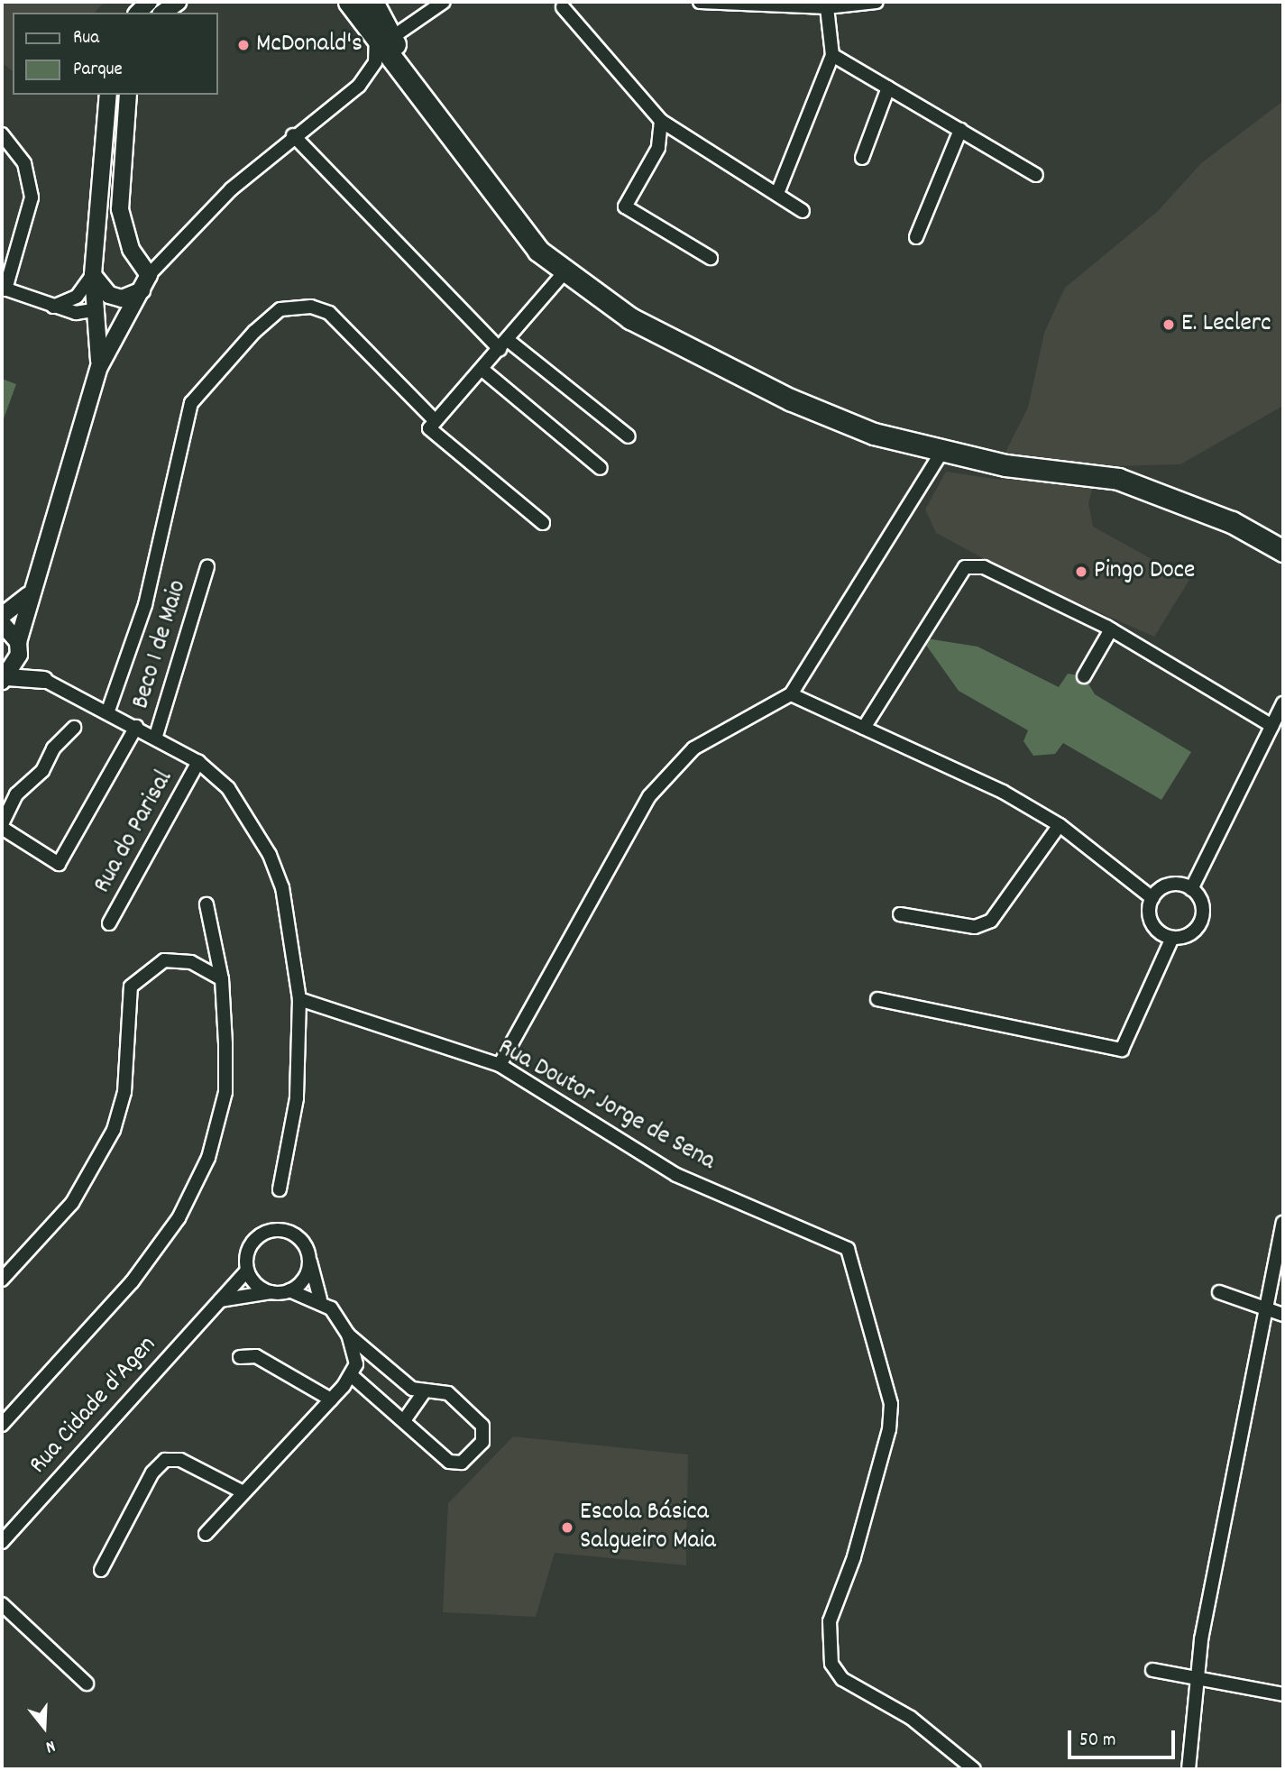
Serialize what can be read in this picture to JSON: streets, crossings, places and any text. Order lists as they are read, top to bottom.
{
  "streets": {
    "street": [
      "Beco 1 de Maio",
      "Rua do Parisal",
      "Rua Doutor Jorge de Sena",
      "Rua Cidade d'Agen"
    ]
  },
  "places": [
    "McDonald's",
    "E. Leclerc",
    "Pingo Doce",
    "Escola Básica Salgueiro Maia"
  ],
  "legend": ["Rua", "Parque"],
  "scale_bar": "50 m",
  "north": "bottom"
}
